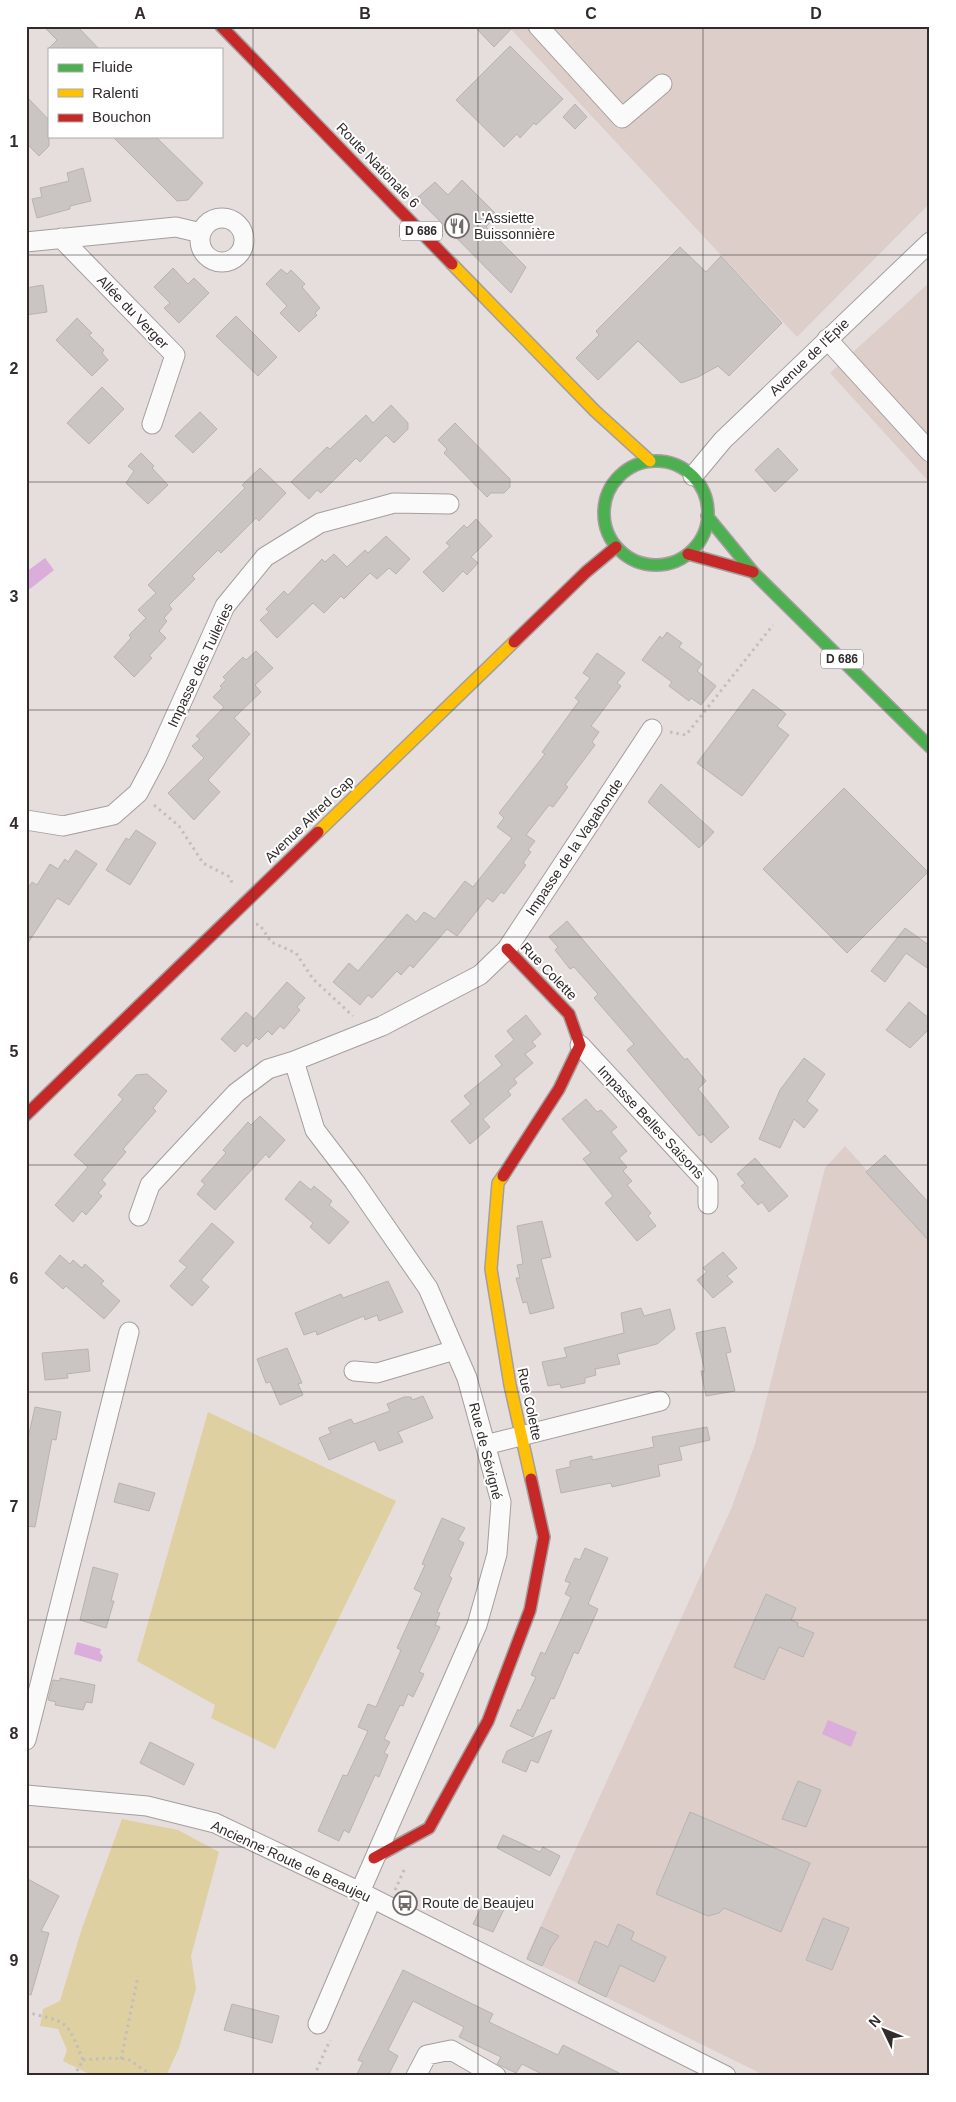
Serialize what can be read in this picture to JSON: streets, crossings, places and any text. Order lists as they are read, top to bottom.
{
  "streets": {
    "street": [
      "Route Nationale 6",
      "D 686",
      "Allée du Verger",
      "Avenue de l'Épie",
      "Impasse des Tuileries",
      "Avenue Alfred Gap",
      "Impasse de la Vagabonde",
      "Rue Colette",
      "Impasse Belles Saisons",
      "Rue de Sévigné",
      "Ancienne Route de Beaujeu"
    ]
  },
  "crossings": [
    ["Route Nationale 6", "D 686"],
    ["Route Nationale 6", "Avenue de l'Épie"],
    ["Route Nationale 6", "Avenue Alfred Gap"],
    ["D 686", "Avenue de l'Épie"],
    ["D 686", "Avenue Alfred Gap"],
    ["Avenue de l'Épie", "Avenue Alfred Gap"],
    ["Impasse de la Vagabonde", "Rue Colette"],
    ["Impasse de la Vagabonde", "Rue de Sévigné"],
    ["Rue Colette", "Impasse Belles Saisons"],
    ["Rue Colette", "Rue de Sévigné"],
    ["Rue de Sévigné", "Ancienne Route de Beaujeu"]
  ],
  "places": {
    "restaurant": ["L'Assiette Buissonnière"],
    "bus stop": ["Route de Beaujeu"]
  },
  "legend": ["Fluide", "Ralenti", "Bouchon"],
  "north": "top left",
  "grid": {
    "columns": [
      "A",
      "B",
      "C",
      "D"
    ],
    "rows": [
      "1",
      "2",
      "3",
      "4",
      "5",
      "6",
      "7",
      "8",
      "9"
    ]
  }
}
